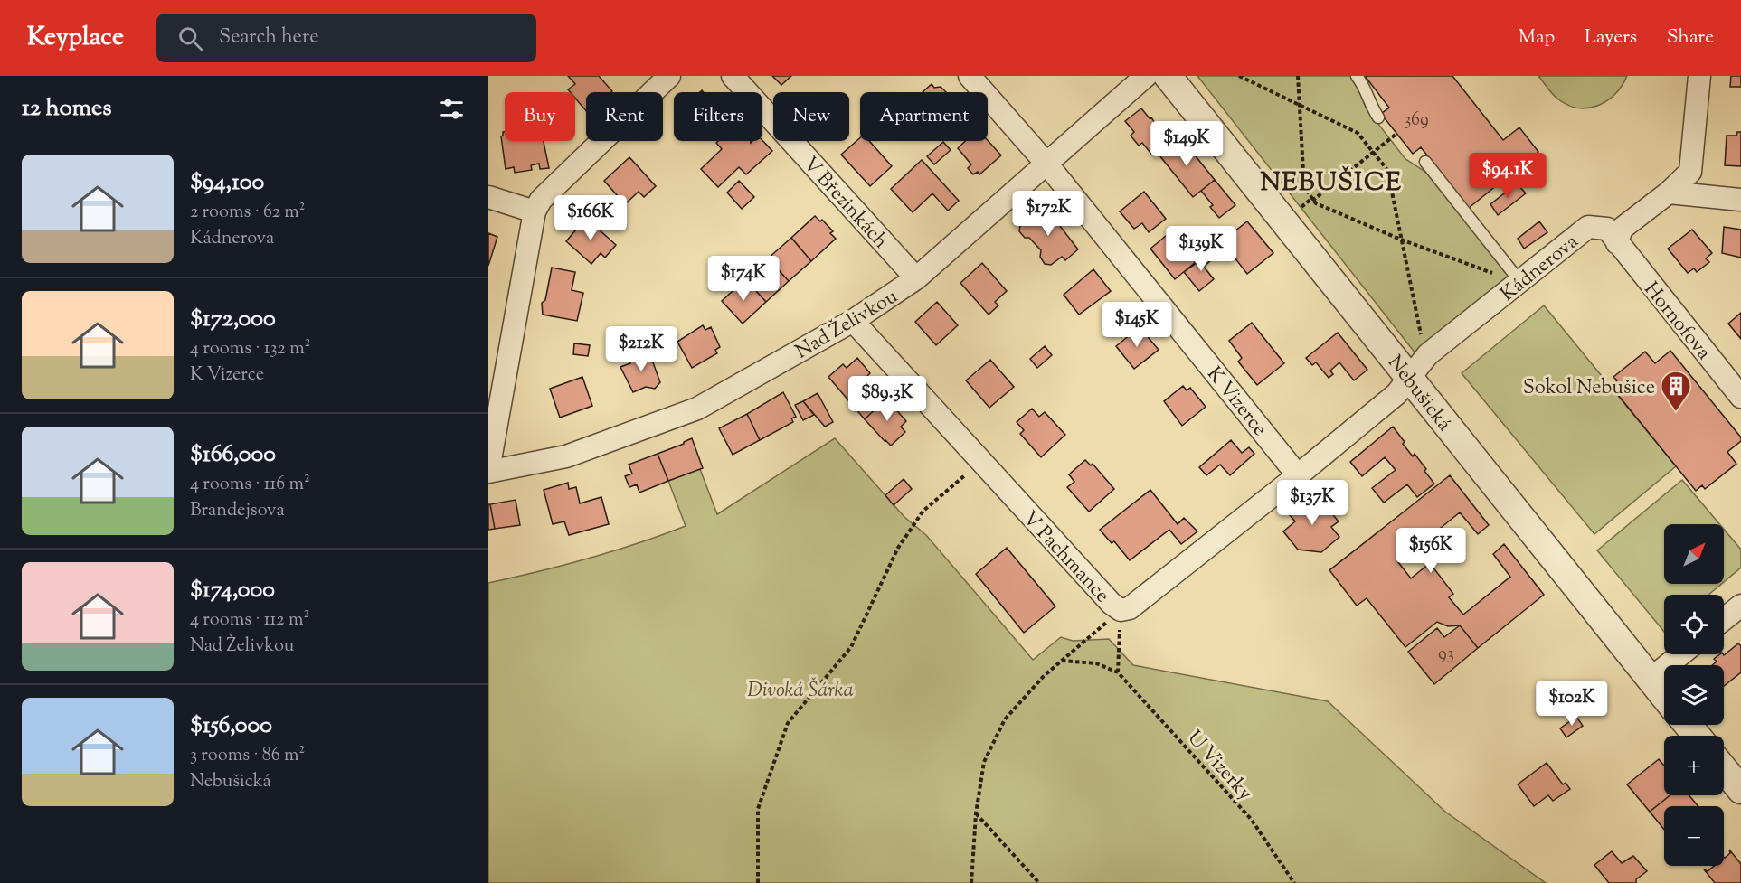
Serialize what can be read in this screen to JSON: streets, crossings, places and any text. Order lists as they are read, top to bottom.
{
  "streets": {
    "street": [
      "V Březinkách",
      "Kádnerova",
      "Hornofova",
      "Nad Želivkou",
      "Nebušická",
      "K Vizerce",
      "V Pachmance"
    ],
    "path": ["U Vizerky"]
  },
  "crossings": [
    ["V Březinkách", "Nad Želivkou"],
    ["Kádnerova", "Hornofova"],
    ["Kádnerova", "Nebušická"],
    ["Kádnerova", "V Pachmance"],
    ["Nad Želivkou", "K Vizerce"],
    ["Nad Želivkou", "V Pachmance"],
    ["Nebušická", "V Pachmance"],
    ["K Vizerce", "V Pachmance"]
  ],
  "districts": ["NEBUŠICE"],
  "parks": ["Divoká Šárka"],
  "places": {
    "building": ["Sokol Nebušice"]
  },
  "house_numbers": ["369", "93"],
  "north": "top right",
  "page": {
    "header": "Keyplace",
    "search": "Search here",
    "nav": ["Map", "Layers", "Share"],
    "heading": "12 homes",
    "chip": [
      "Buy",
      "Rent",
      "Filters",
      "New",
      "Apartment"
    ],
    "price": [
      "$149K",
      "$94.1K",
      "$172K",
      "$166K",
      "$139K",
      "$174K",
      "$145K",
      "$212K",
      "$89.3K",
      "$137K",
      "$156K",
      "$102K"
    ],
    "list": [
      {
        "name": "$94,100",
        "note": "2 rooms · 62 m² · Kádnerova"
      },
      {
        "name": "$172,000",
        "note": "4 rooms · 132 m² · K Vizerce"
      },
      {
        "name": "$166,000",
        "note": "4 rooms · 116 m² · Brandejsova"
      },
      {
        "name": "$174,000",
        "note": "4 rooms · 112 m² · Nad Želivkou"
      },
      {
        "name": "$156,000",
        "note": "3 rooms · 86 m² · Nebušická"
      }
    ],
    "map_buttons": ["+", "−"]
  }
}
